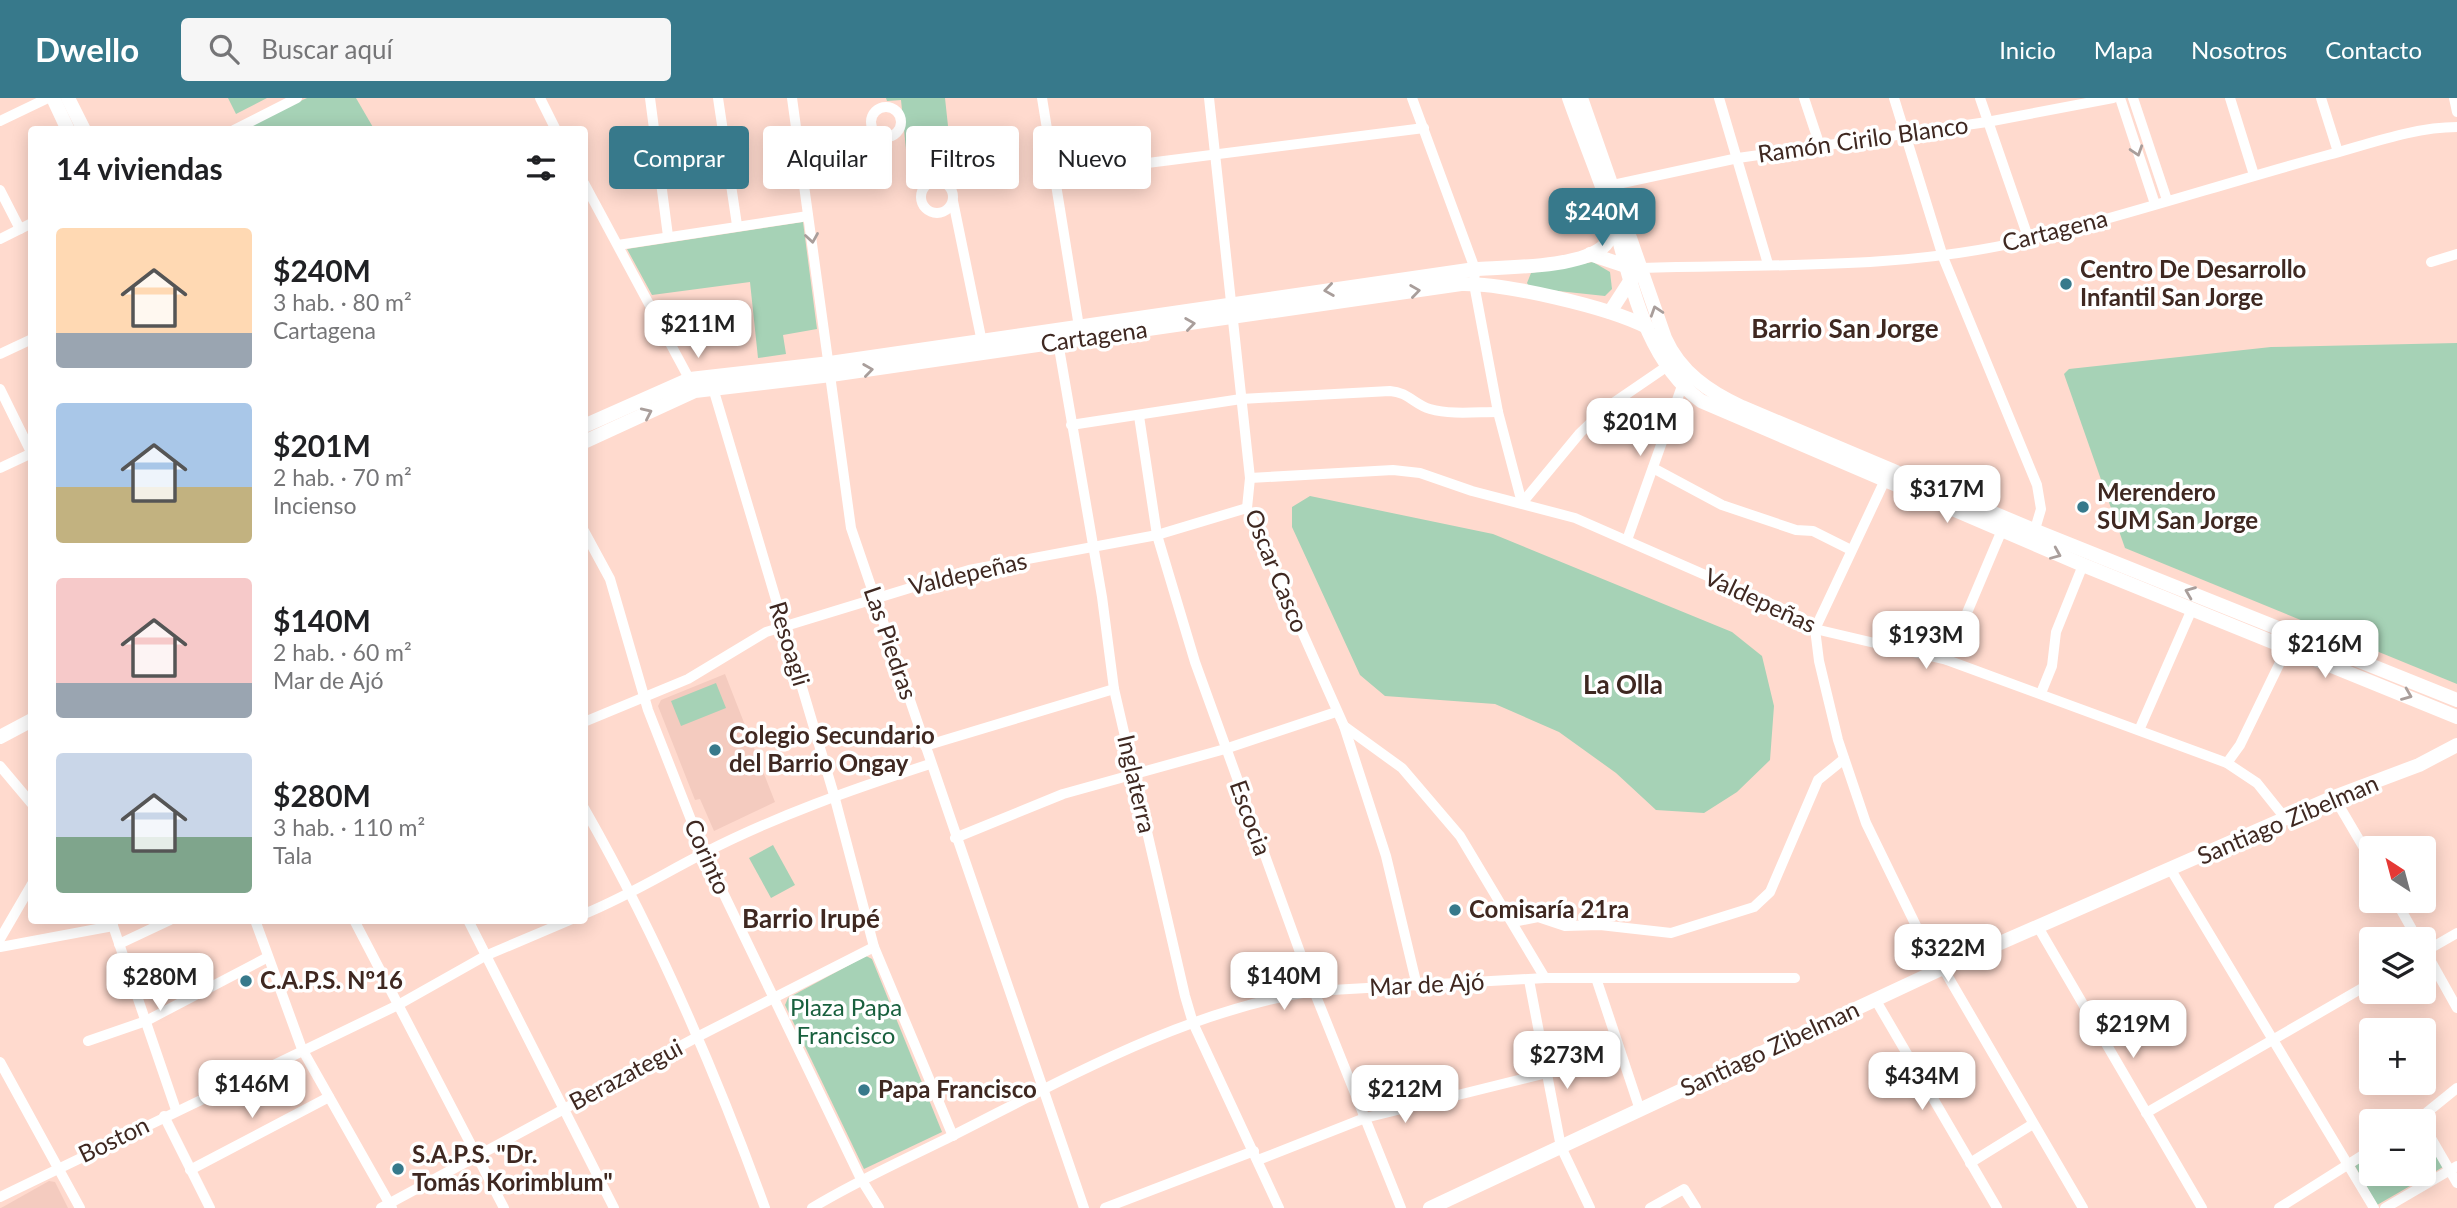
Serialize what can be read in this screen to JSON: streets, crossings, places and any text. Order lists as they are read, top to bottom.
{
  "streets": {
    "main road": ["Cartagena", "Santiago Zibelman"],
    "street": [
      "Ramón Cirilo Blanco",
      "Oscar Casco",
      "Valdepeñas",
      "Las Piedras",
      "Resoagli",
      "Inglaterra",
      "Escocia",
      "Corinto",
      "Mar de Ajó",
      "Berazategui",
      "Boston"
    ]
  },
  "crossings": [
    ["Cartagena", "Oscar Casco"],
    ["Cartagena", "Las Piedras"],
    ["Cartagena", "Resoagli"],
    ["Cartagena", "Inglaterra"],
    ["Oscar Casco", "Valdepeñas"],
    ["Oscar Casco", "Mar de Ajó"],
    ["Valdepeñas", "Las Piedras"],
    ["Valdepeñas", "Resoagli"],
    ["Valdepeñas", "Inglaterra"],
    ["Valdepeñas", "Escocia"],
    ["Valdepeñas", "Santiago Zibelman"],
    ["Valdepeñas", "Corinto"],
    ["Las Piedras", "Mar de Ajó"],
    ["Resoagli", "Mar de Ajó"],
    ["Resoagli", "Berazategui"],
    ["Inglaterra", "Mar de Ajó"],
    ["Escocia", "Mar de Ajó"],
    ["Corinto", "Mar de Ajó"],
    ["Corinto", "Berazategui"]
  ],
  "districts": ["Barrio San Jorge", "La Olla", "Barrio Irupé"],
  "parks": ["Plaza Papa Francisco"],
  "places": [
    "Centro De Desarrollo Infantil San Jorge",
    "Merendero SUM San Jorge",
    "Colegio Secundario del Barrio Ongay",
    "Comisaría 21ra",
    "C.A.P.S. Nº16",
    "Papa Francisco",
    "S.A.P.S. \"Dr. Tomás Korimblum\""
  ],
  "north": "top left",
  "page": {
    "header": "Dwello",
    "search": "Buscar aquí",
    "nav": [
      "Inicio",
      "Mapa",
      "Nosotros",
      "Contacto"
    ],
    "chip": [
      "Comprar",
      "Alquilar",
      "Filtros",
      "Nuevo"
    ],
    "heading": "14 viviendas",
    "price": [
      "$240M",
      "$211M",
      "$201M",
      "$317M",
      "$193M",
      "$216M",
      "$322M",
      "$140M",
      "$280M",
      "$219M",
      "$273M",
      "$434M",
      "$146M",
      "$212M"
    ],
    "list": [
      {
        "name": "$240M",
        "note": "3 hab. · 80 m² · Cartagena"
      },
      {
        "name": "$201M",
        "note": "2 hab. · 70 m² · Incienso"
      },
      {
        "name": "$140M",
        "note": "2 hab. · 60 m² · Mar de Ajó"
      },
      {
        "name": "$280M",
        "note": "3 hab. · 110 m² · Tala"
      }
    ],
    "map_buttons": ["+", "−"]
  }
}
